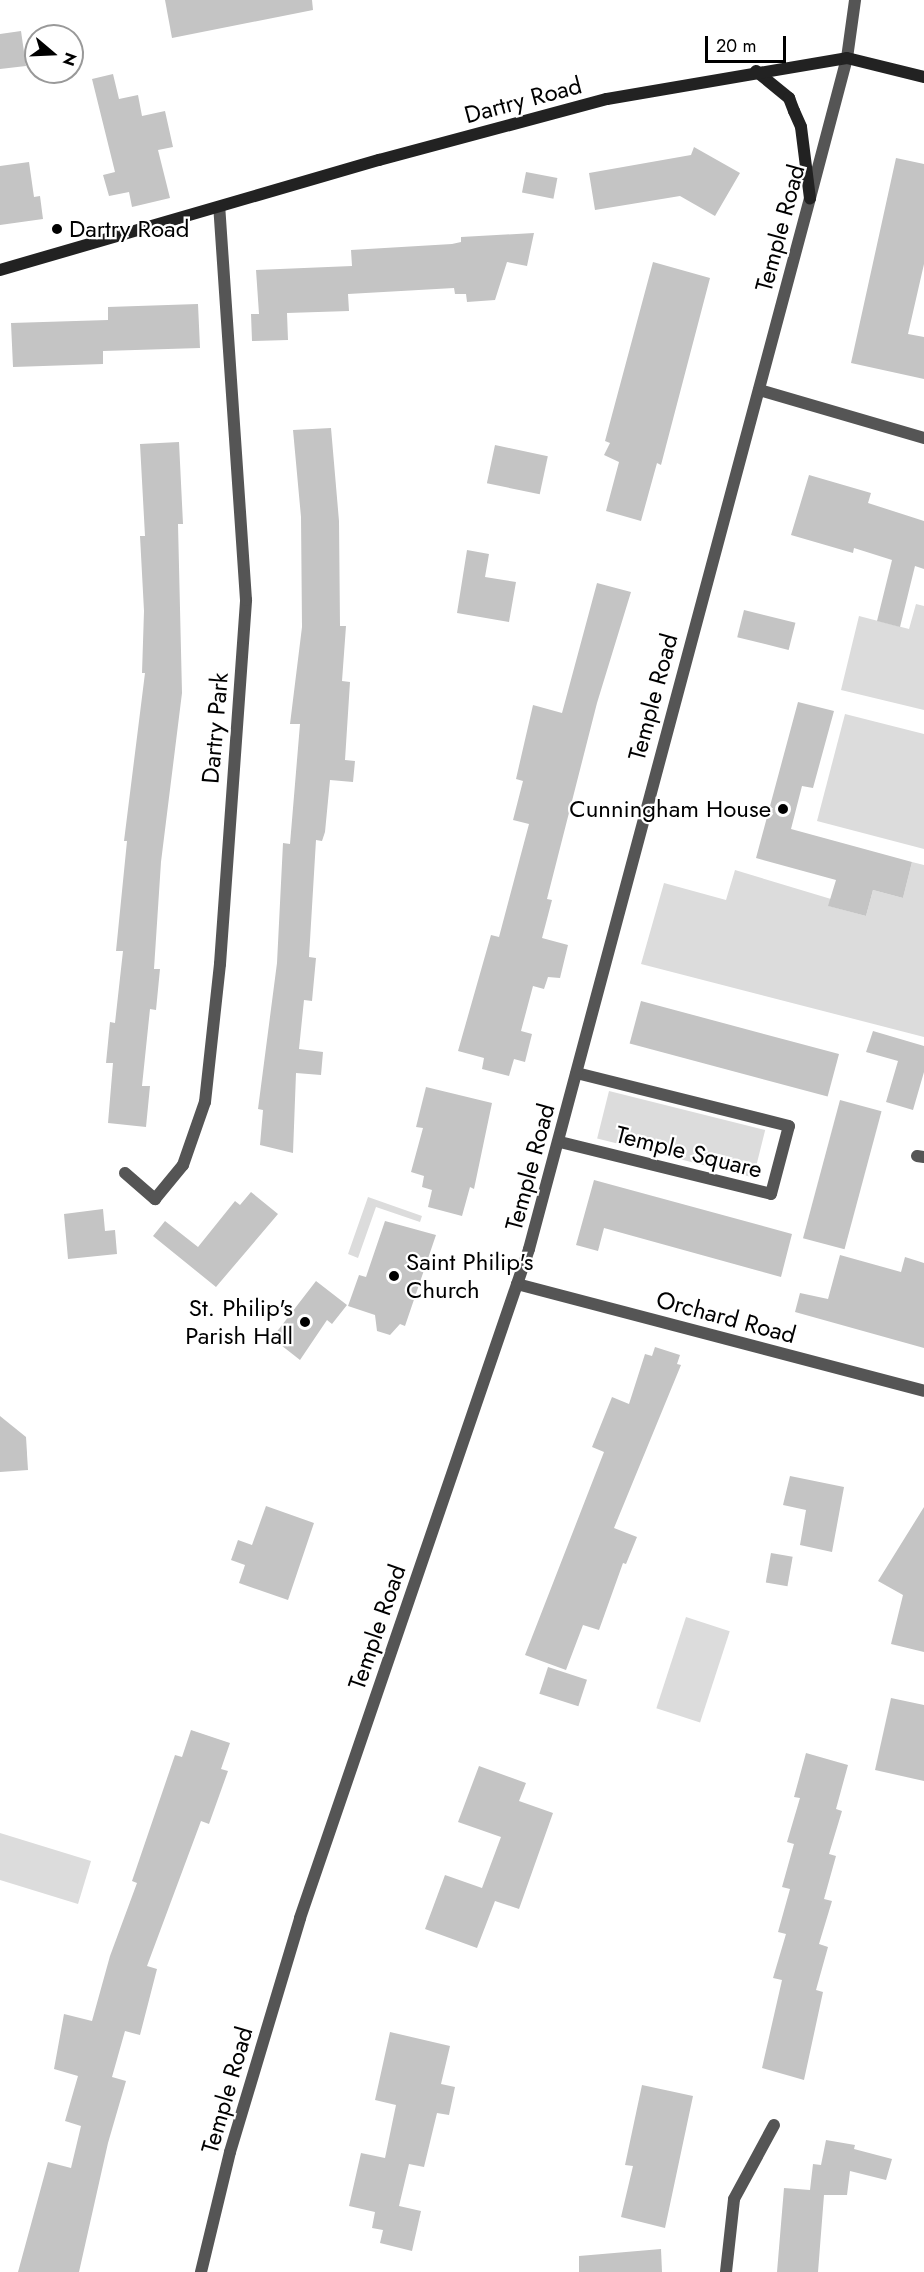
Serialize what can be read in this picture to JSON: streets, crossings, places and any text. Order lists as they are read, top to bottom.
{
  "streets": {
    "main road": ["Dartry Road"],
    "street": [
      "Temple Road",
      "Dartry Park",
      "Temple Square",
      "Orchard Road"
    ]
  },
  "crossings": [
    ["Dartry Road", "Temple Road"],
    ["Dartry Road", "Dartry Park"],
    ["Temple Road", "Temple Square"],
    ["Temple Road", "Orchard Road"]
  ],
  "places": [
    "Dartry Road",
    "Cunningham House",
    "Saint Philip's Church",
    "St. Philip's Parish Hall"
  ],
  "scale_bar": "20 m",
  "north": "right"
}
